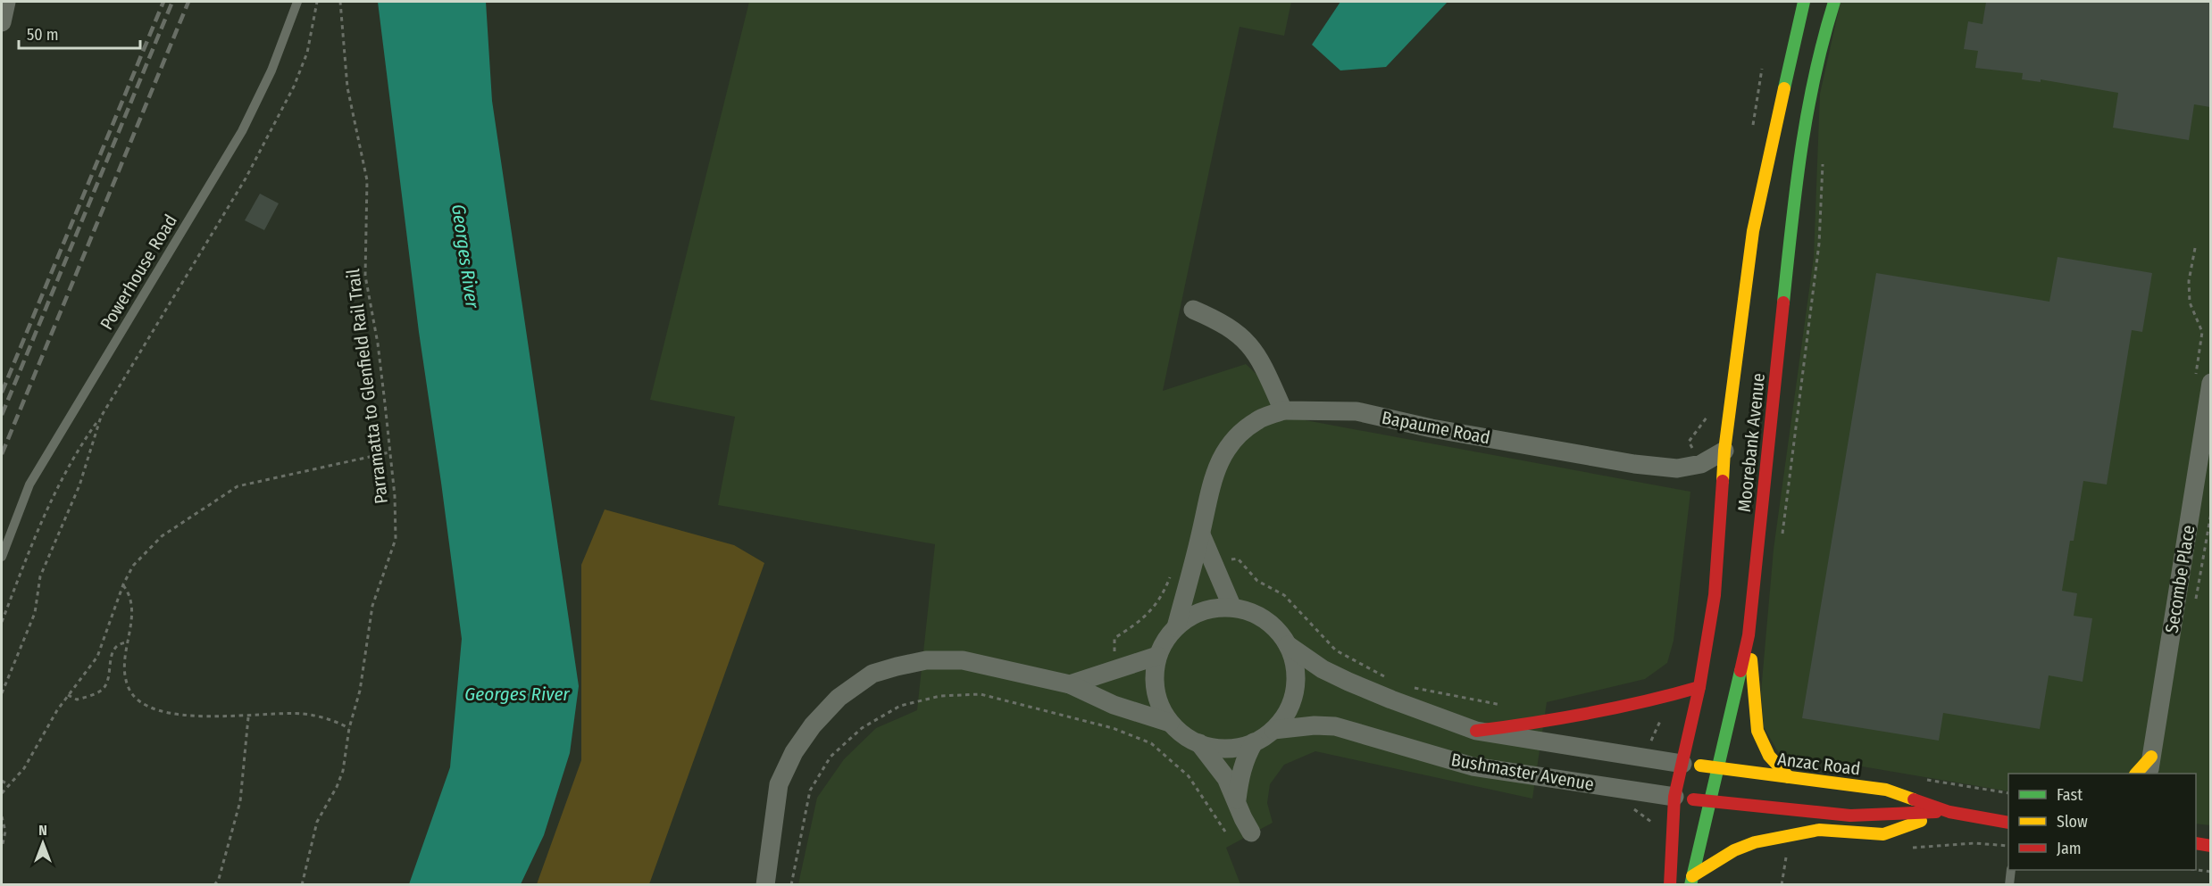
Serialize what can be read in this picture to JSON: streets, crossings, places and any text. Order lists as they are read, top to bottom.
{
  "streets": {
    "main road": ["Moorebank Avenue", "Anzac Road", "Bushmaster Avenue"],
    "street": ["Bapaume Road", "Secombe Place"],
    "lane": ["Powerhouse Road"],
    "path": ["Parramatta to Glenfield Rail Trail"]
  },
  "crossings": [
    ["Bapaume Road", "Moorebank Avenue"],
    ["Moorebank Avenue", "Anzac Road"],
    ["Moorebank Avenue", "Bushmaster Avenue"],
    ["Anzac Road", "Bushmaster Avenue"]
  ],
  "water": ["Georges River"],
  "legend": ["Fast", "Slow", "Jam"],
  "scale_bar": "50 m",
  "north": "top"
}
